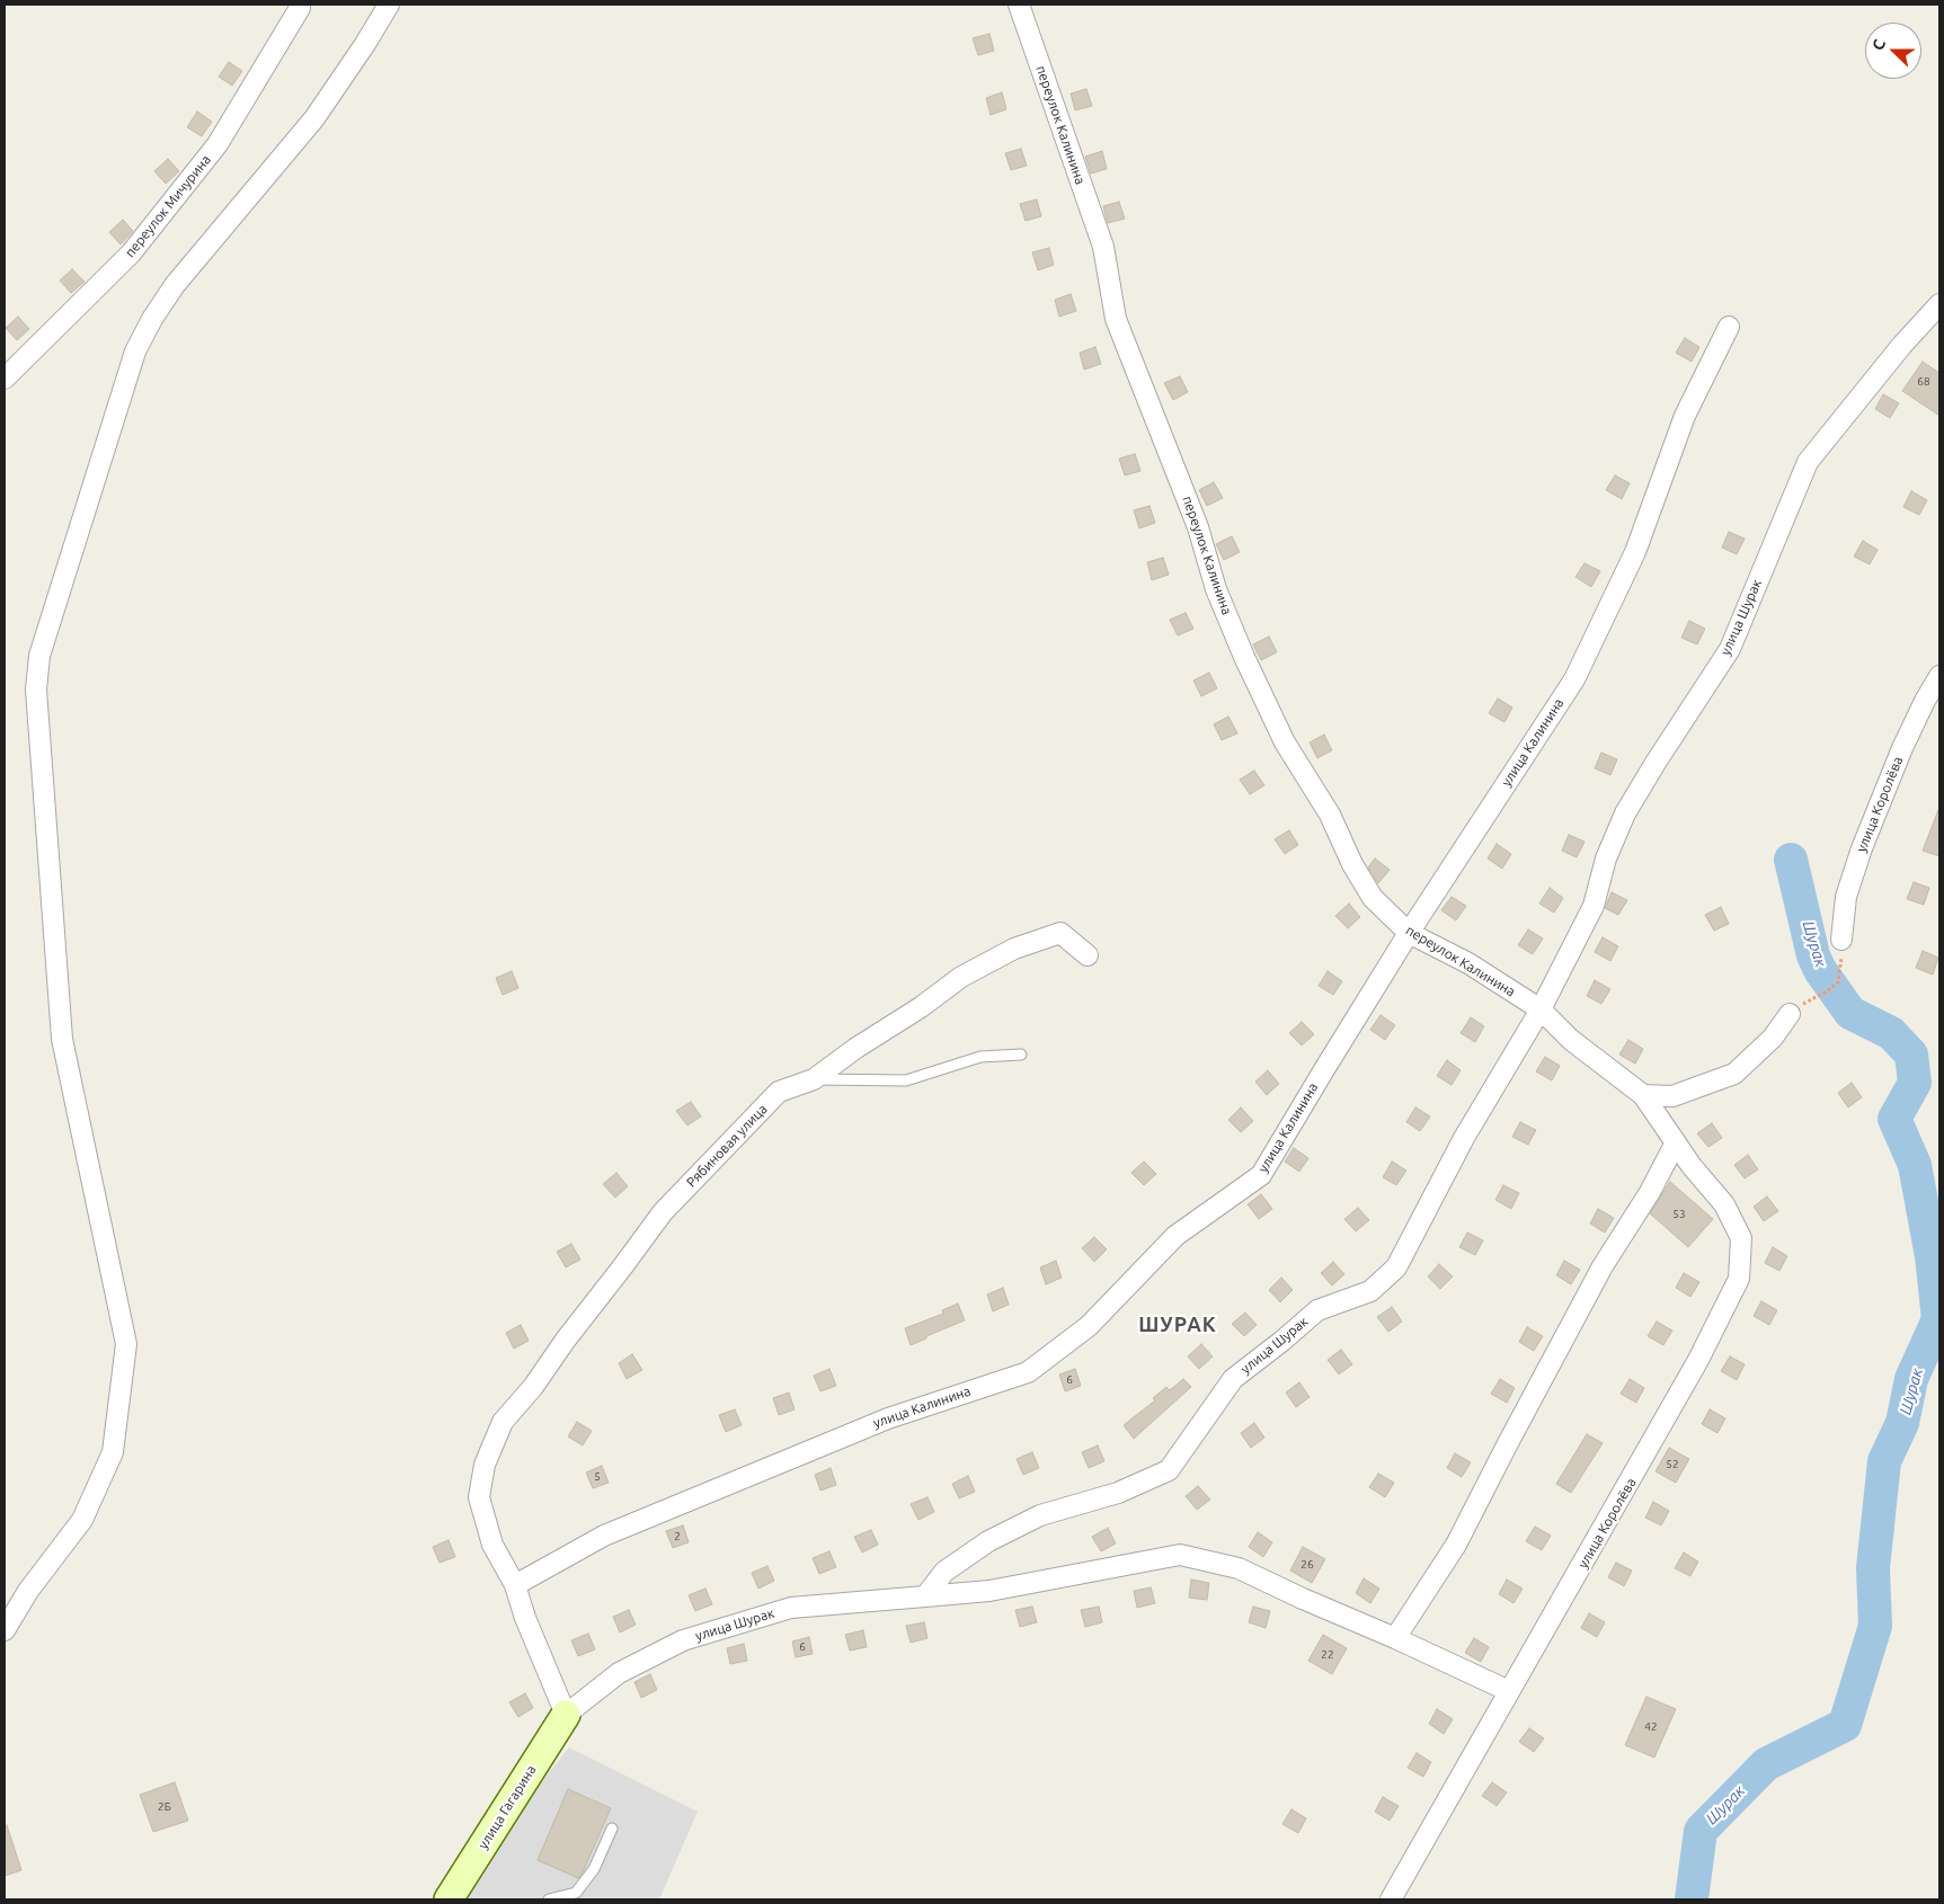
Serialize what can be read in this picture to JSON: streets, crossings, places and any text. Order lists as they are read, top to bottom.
{
  "streets": {
    "street": [
      "переулок Калинина",
      "переулок Мичурина",
      "улица Шурак",
      "улица Калинина",
      "улица Королёва",
      "Рябиновая улица",
      "улица Гагарина"
    ]
  },
  "crossings": [
    ["переулок Калинина", "улица Шурак"],
    ["переулок Калинина", "улица Калинина"],
    ["улица Шурак", "улица Королёва"],
    ["улица Шурак", "улица Гагарина"],
    ["улица Калинина", "Рябиновая улица"]
  ],
  "districts": ["ШУРАК"],
  "water": ["Шурак"],
  "house_numbers": [
    "68",
    "53",
    "6",
    "52",
    "5",
    "2",
    "26",
    "6",
    "22",
    "42",
    "2Б"
  ],
  "north": "left"
}
